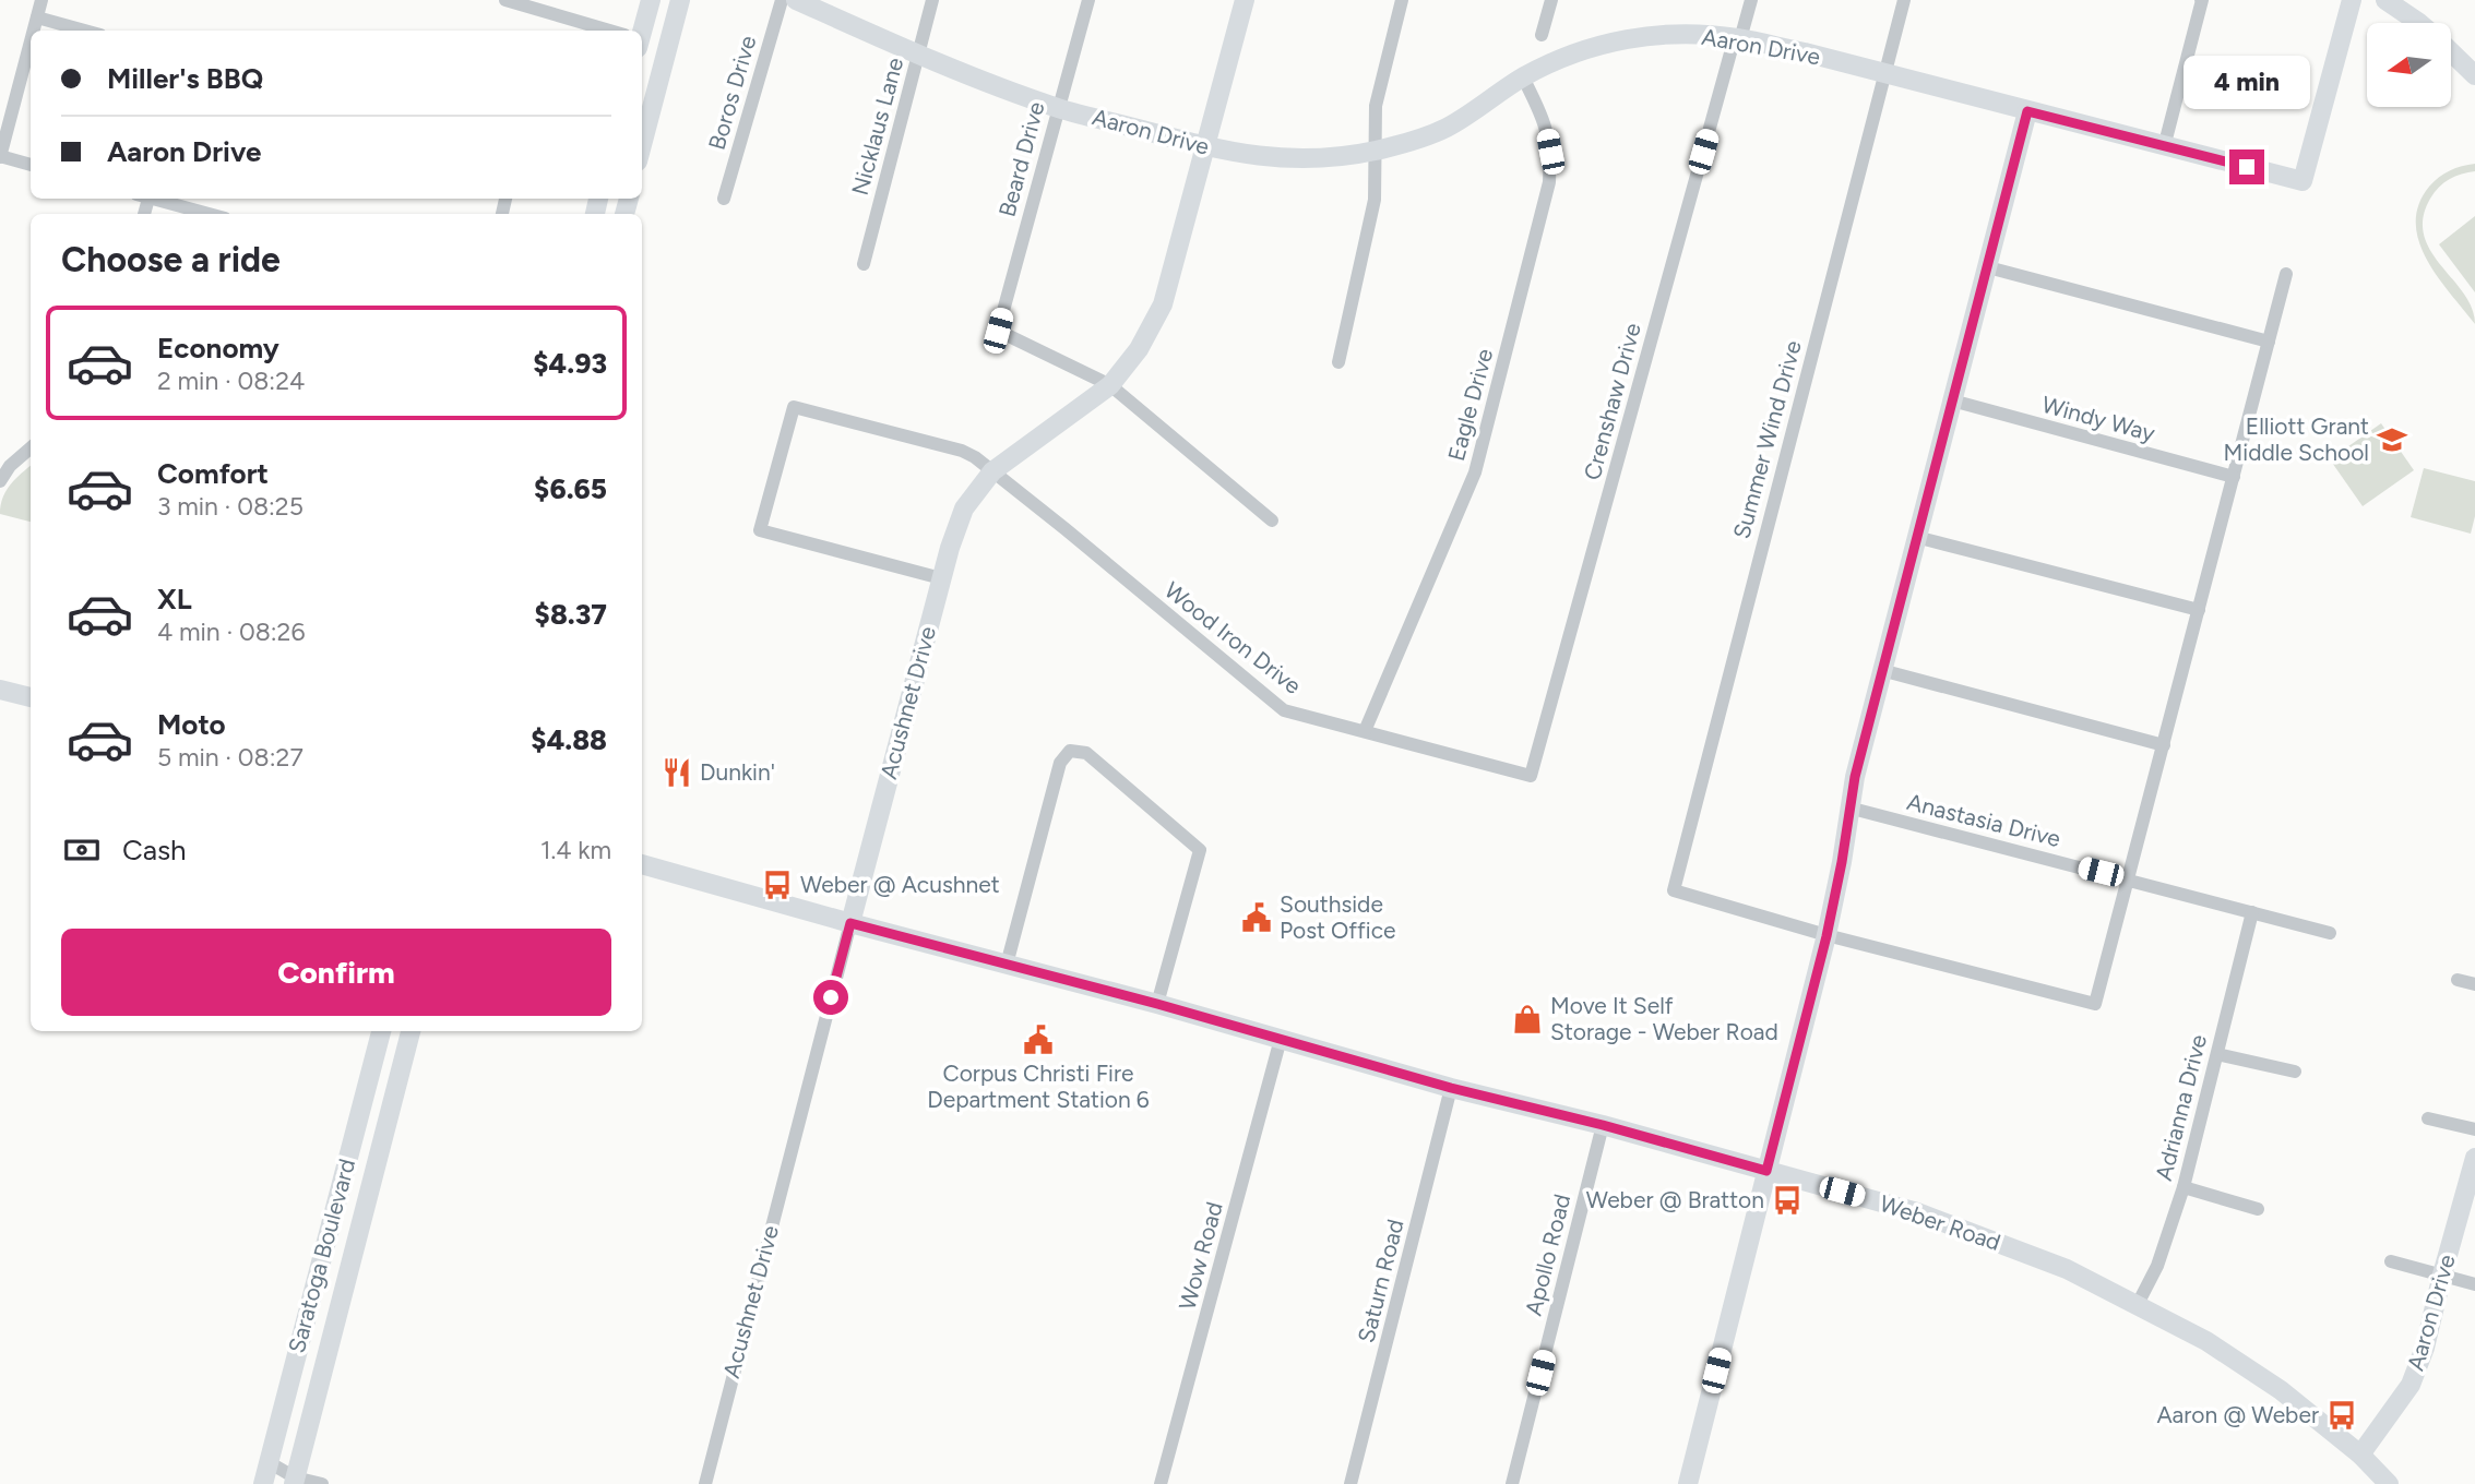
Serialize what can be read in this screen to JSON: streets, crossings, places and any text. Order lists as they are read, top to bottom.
{
  "streets": {
    "street": [
      "Aaron Drive",
      "Boros Drive",
      "Nicklaus Lane",
      "Beard Drive",
      "Crenshaw Drive",
      "Eagle Drive",
      "Windy Way",
      "Summer Wind Drive",
      "Wood Iron Drive",
      "Acushnet Drive",
      "Anastasia Drive",
      "Adrianna Drive",
      "Weber Road",
      "Apollo Road",
      "Saratoga Boulevard",
      "Wow Road",
      "Saturn Road"
    ]
  },
  "crossings": [
    ["Aaron Drive", "Nicklaus Lane"],
    ["Aaron Drive", "Beard Drive"],
    ["Aaron Drive", "Crenshaw Drive"],
    ["Aaron Drive", "Eagle Drive"],
    ["Aaron Drive", "Summer Wind Drive"],
    ["Aaron Drive", "Acushnet Drive"],
    ["Aaron Drive", "Weber Road"],
    ["Beard Drive", "Acushnet Drive"],
    ["Crenshaw Drive", "Wood Iron Drive"],
    ["Eagle Drive", "Wood Iron Drive"],
    ["Wood Iron Drive", "Acushnet Drive"],
    ["Acushnet Drive", "Weber Road"],
    ["Anastasia Drive", "Adrianna Drive"],
    ["Adrianna Drive", "Weber Road"],
    ["Weber Road", "Apollo Road"],
    ["Weber Road", "Wow Road"],
    ["Weber Road", "Saturn Road"]
  ],
  "places": {
    "school or university": ["Elliott Grant Middle School"],
    "restaurant": ["Dunkin'"],
    "bus stop": ["Weber @ Acushnet", "Weber @ Bratton", "Aaron @ Weber"],
    "public building": ["Southside Post Office", "Corpus Christi Fire Department Station 6"],
    "shop": ["Move It Self Storage - Weber Road"]
  },
  "north": "left",
  "page": {
    "banner": ["Miller's BBQ", "Aaron Drive"],
    "bubble": "4 min",
    "heading": "Choose a ride",
    "list": [
      {
        "name": "Economy",
        "note": "2 min · 08:24",
        "value": "$4.93"
      },
      {
        "name": "Comfort",
        "note": "3 min · 08:25",
        "value": "$6.65"
      },
      {
        "name": "XL",
        "note": "4 min · 08:26",
        "value": "$8.37"
      },
      {
        "name": "Moto",
        "note": "5 min · 08:27",
        "value": "$4.88"
      }
    ],
    "pay": ["Cash", "1.4 km"],
    "buttons": "Confirm"
  }
}
